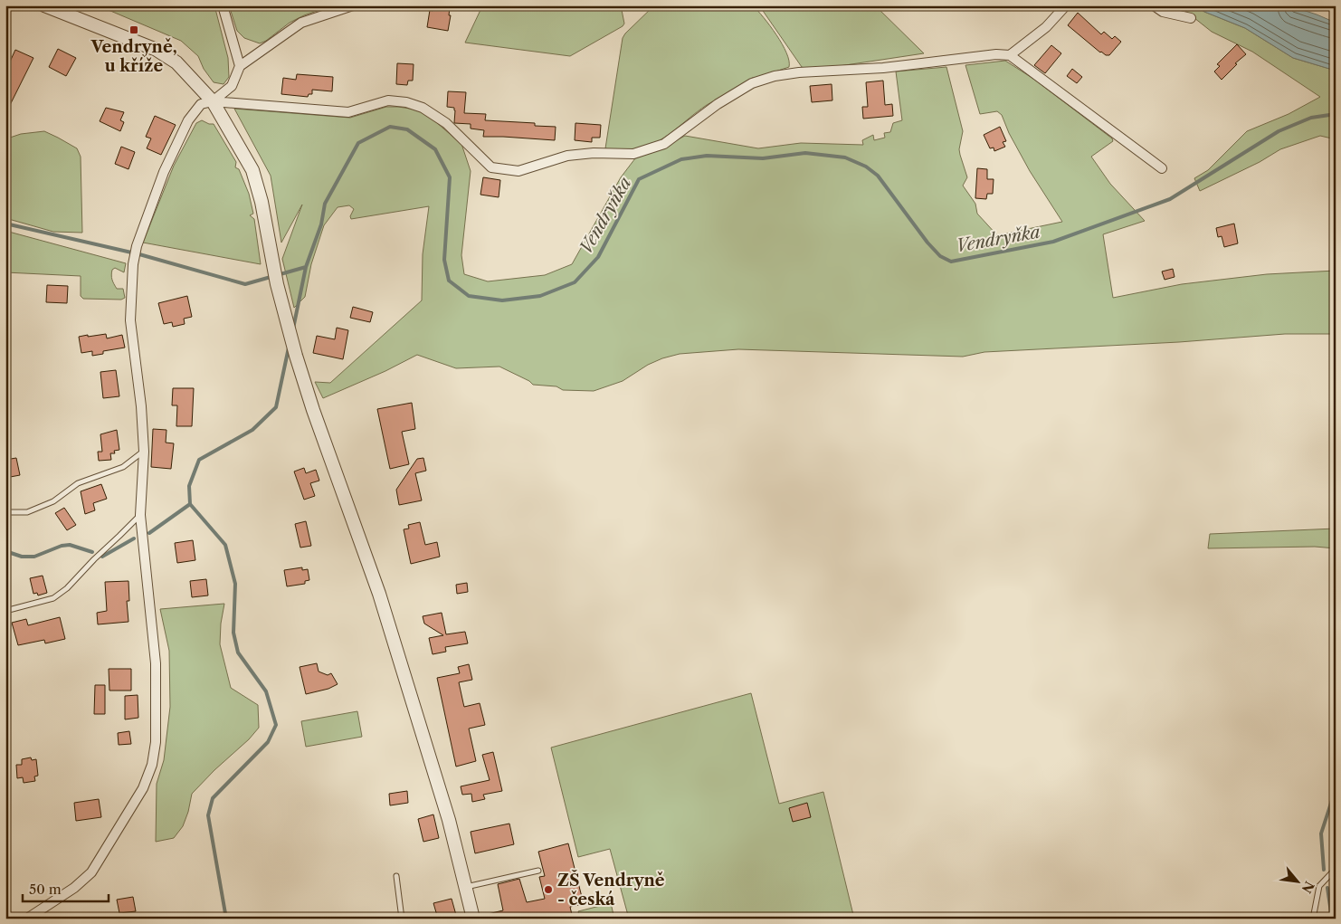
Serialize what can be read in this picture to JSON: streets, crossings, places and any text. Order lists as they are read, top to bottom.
{
  "water": ["Vendryňka"],
  "places": {
    "transit": ["Vendryně, u kříže"],
    "other": ["ZŠ Vendryně - česká"]
  },
  "scale_bar": "50 m",
  "north": "bottom right"
}
